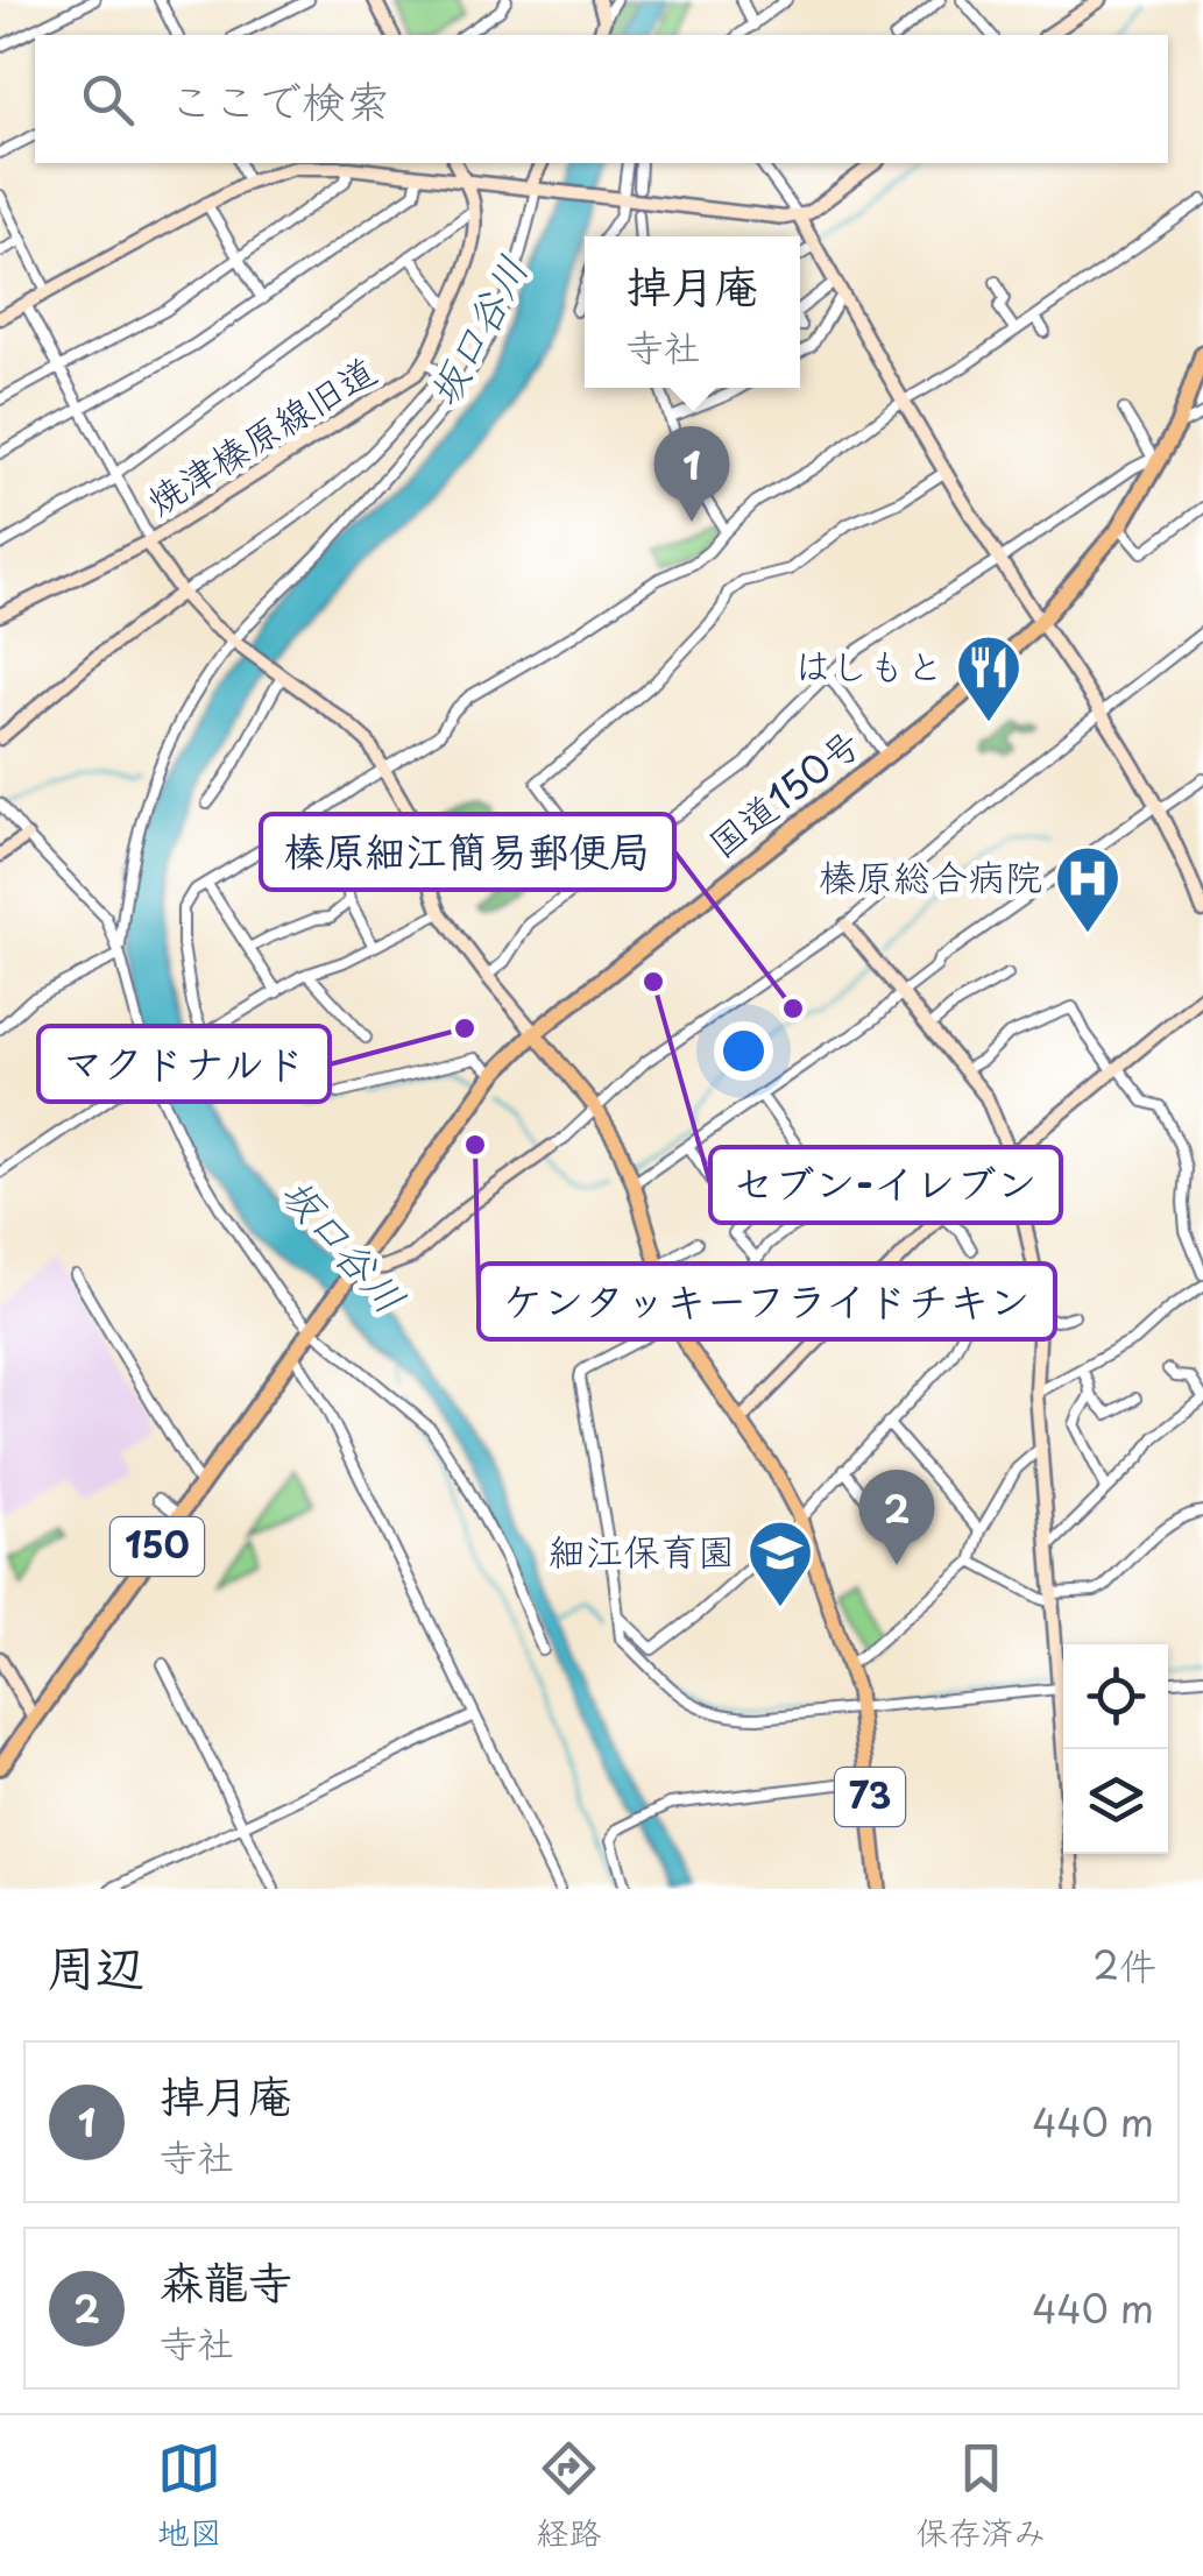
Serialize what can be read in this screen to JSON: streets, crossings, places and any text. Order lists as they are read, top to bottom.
{
  "streets": {
    "highway": ["国道150号", "150"],
    "main road": ["73"],
    "street": ["焼津榛原線旧道"]
  },
  "crossings": [
    ["国道150号", "73"]
  ],
  "water": ["坂口谷川"],
  "places": {
    "restaurant": ["はしもと"],
    "hospital": ["榛原総合病院"],
    "other": [
      "セブン-イレブン",
      "榛原細江簡易郵便局",
      "マクドナルド",
      "ケンタッキーフライドチキン"
    ],
    "school or university": ["細江保育園"]
  },
  "page": {
    "search": "ここで検索",
    "popup": ["掉月庵", "寺社"],
    "pins": ["1", "2"],
    "heading": ["周辺", "2件"],
    "list": [
      {
        "mark": "1",
        "name": "掉月庵",
        "note": "寺社",
        "value": "440 m"
      },
      {
        "mark": "2",
        "name": "森龍寺",
        "note": "寺社",
        "value": "440 m"
      }
    ],
    "nav": ["地図", "経路", "保存済み"]
  }
}
